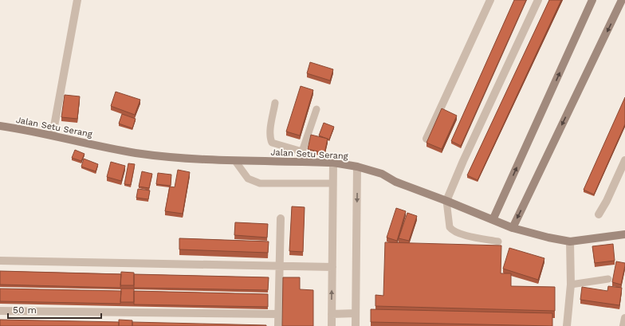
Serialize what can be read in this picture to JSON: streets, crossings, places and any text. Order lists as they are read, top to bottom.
{
  "streets": {
    "street": ["Jalan Setu Serang"]
  },
  "scale_bar": "50 m"
}
